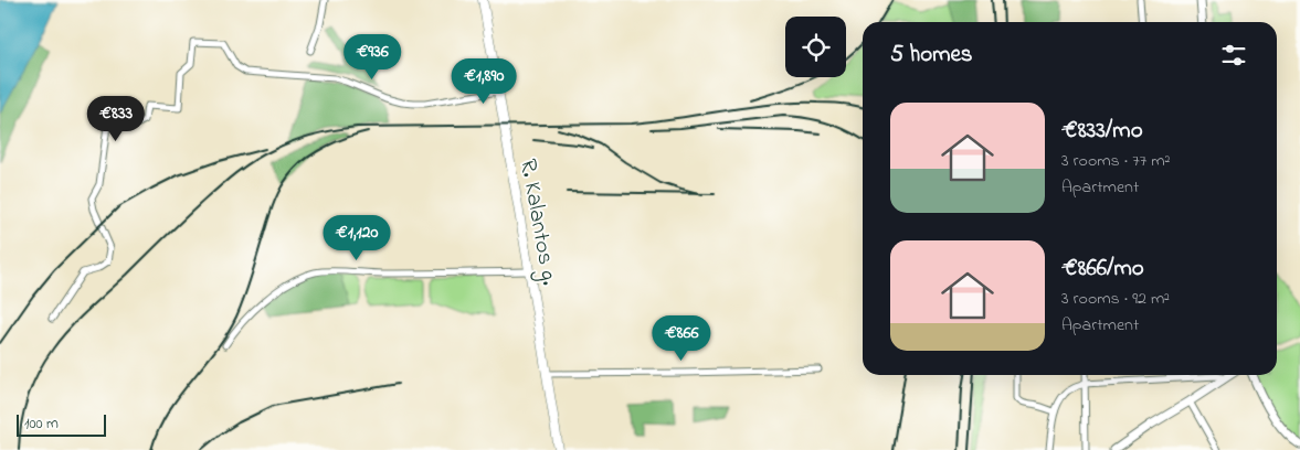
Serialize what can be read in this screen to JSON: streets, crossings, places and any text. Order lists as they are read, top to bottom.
{
  "streets": {
    "main road": ["R. Kalantos g."]
  },
  "scale_bar": "100 m",
  "page": {
    "heading": "5 homes",
    "price": [
      "€936",
      "€1,890",
      "€833",
      "€1,120",
      "€866"
    ],
    "list": [
      {
        "name": "€833/mo",
        "note": "3 rooms · 77 m² · Apartment"
      },
      {
        "name": "€866/mo",
        "note": "3 rooms · 92 m² · Apartment"
      }
    ],
    "scale": "100 m"
  }
}
